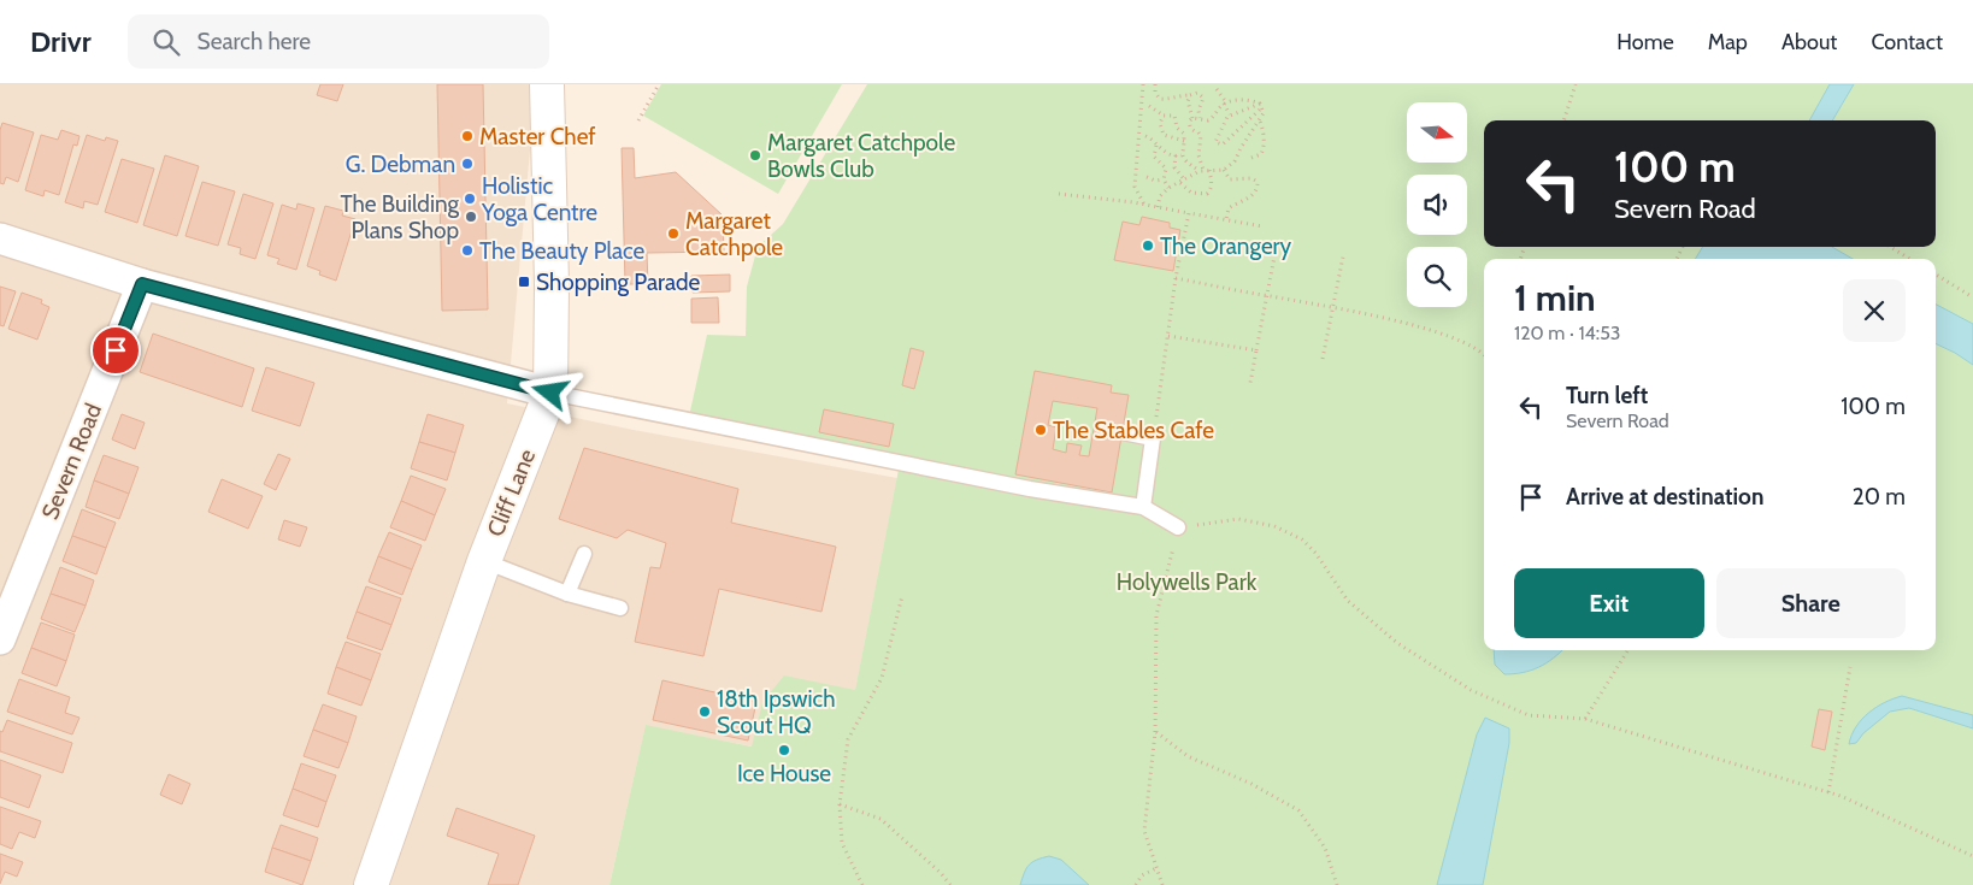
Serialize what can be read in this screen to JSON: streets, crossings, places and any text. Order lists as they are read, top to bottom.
{
  "streets": {
    "street": ["Severn Road", "Cliff Lane"]
  },
  "parks": ["Holywells Park"],
  "places": {
    "other": [
      "Master Chef",
      "Margaret Catchpole Bowls Club",
      "G. Debman",
      "Holistic Yoga Centre",
      "The Building Plans Shop",
      "Margaret Catchpole",
      "The Orangery",
      "The Beauty Place",
      "The Stables Cafe",
      "18th Ipswich Scout HQ",
      "Ice House"
    ],
    "transit": ["Shopping Parade"]
  },
  "north": "right",
  "page": {
    "header": "Drivr",
    "search": "Search here",
    "nav": [
      "Home",
      "Map",
      "About",
      "Contact"
    ],
    "turn": ["100 m", "Severn Road"],
    "heading": ["1 min", "120 m · 14:53"],
    "list": [
      {
        "name": "Turn left",
        "note": "Severn Road",
        "value": "100 m"
      },
      {
        "name": "Arrive at destination",
        "value": "20 m"
      }
    ],
    "buttons": ["Exit", "Share"]
  }
}
